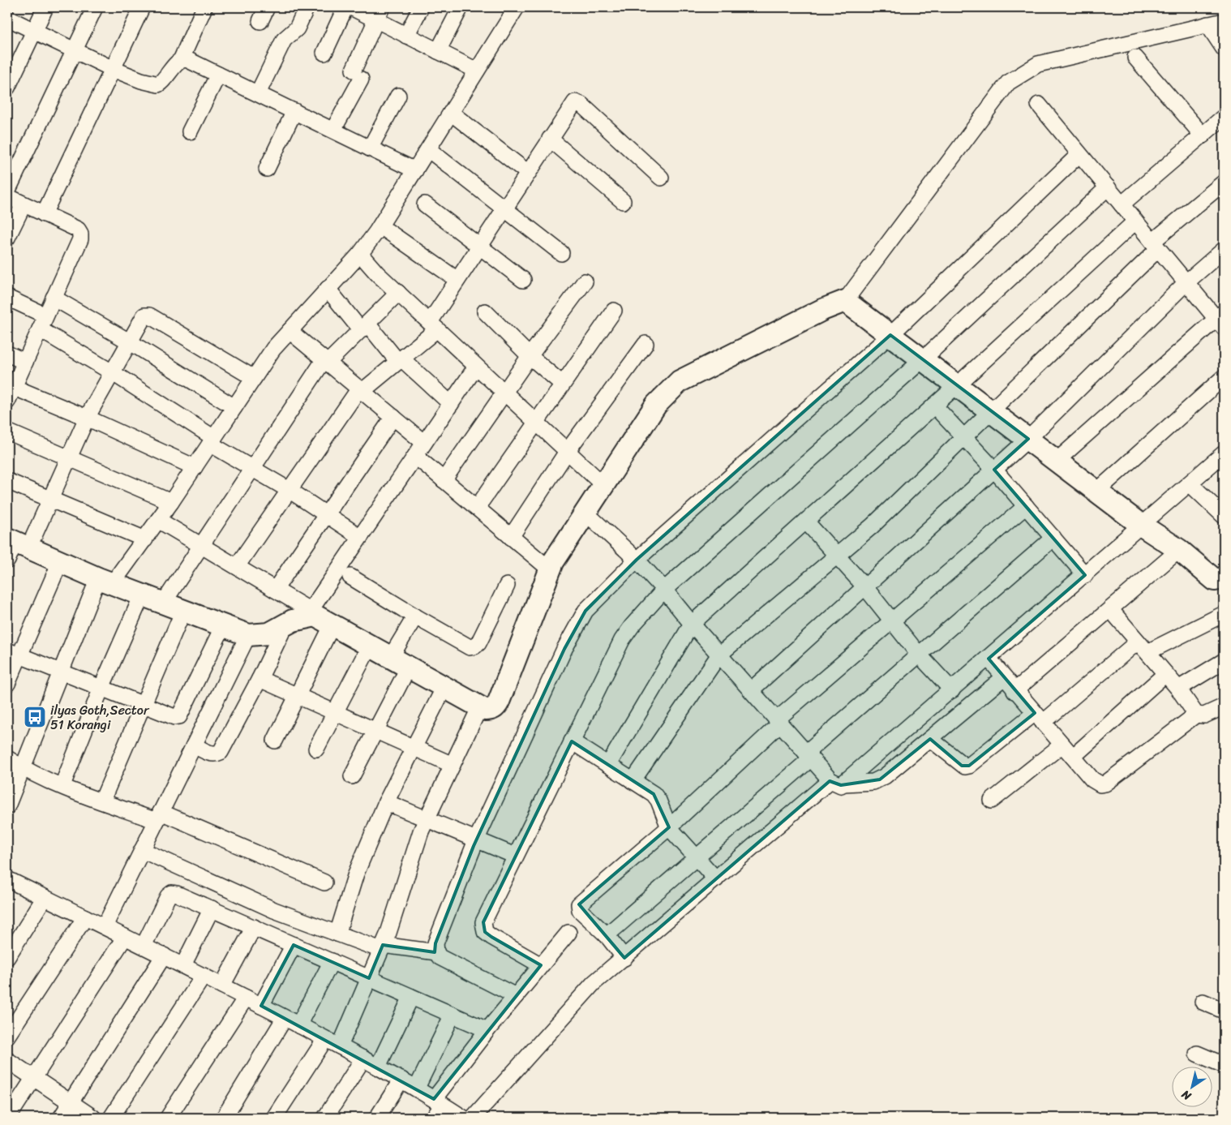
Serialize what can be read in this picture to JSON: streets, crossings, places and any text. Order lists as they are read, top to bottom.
{
  "places": {
    "bus stop": ["ilyas Goth,Sector 51 Korangi"]
  },
  "north": "bottom left"
}
